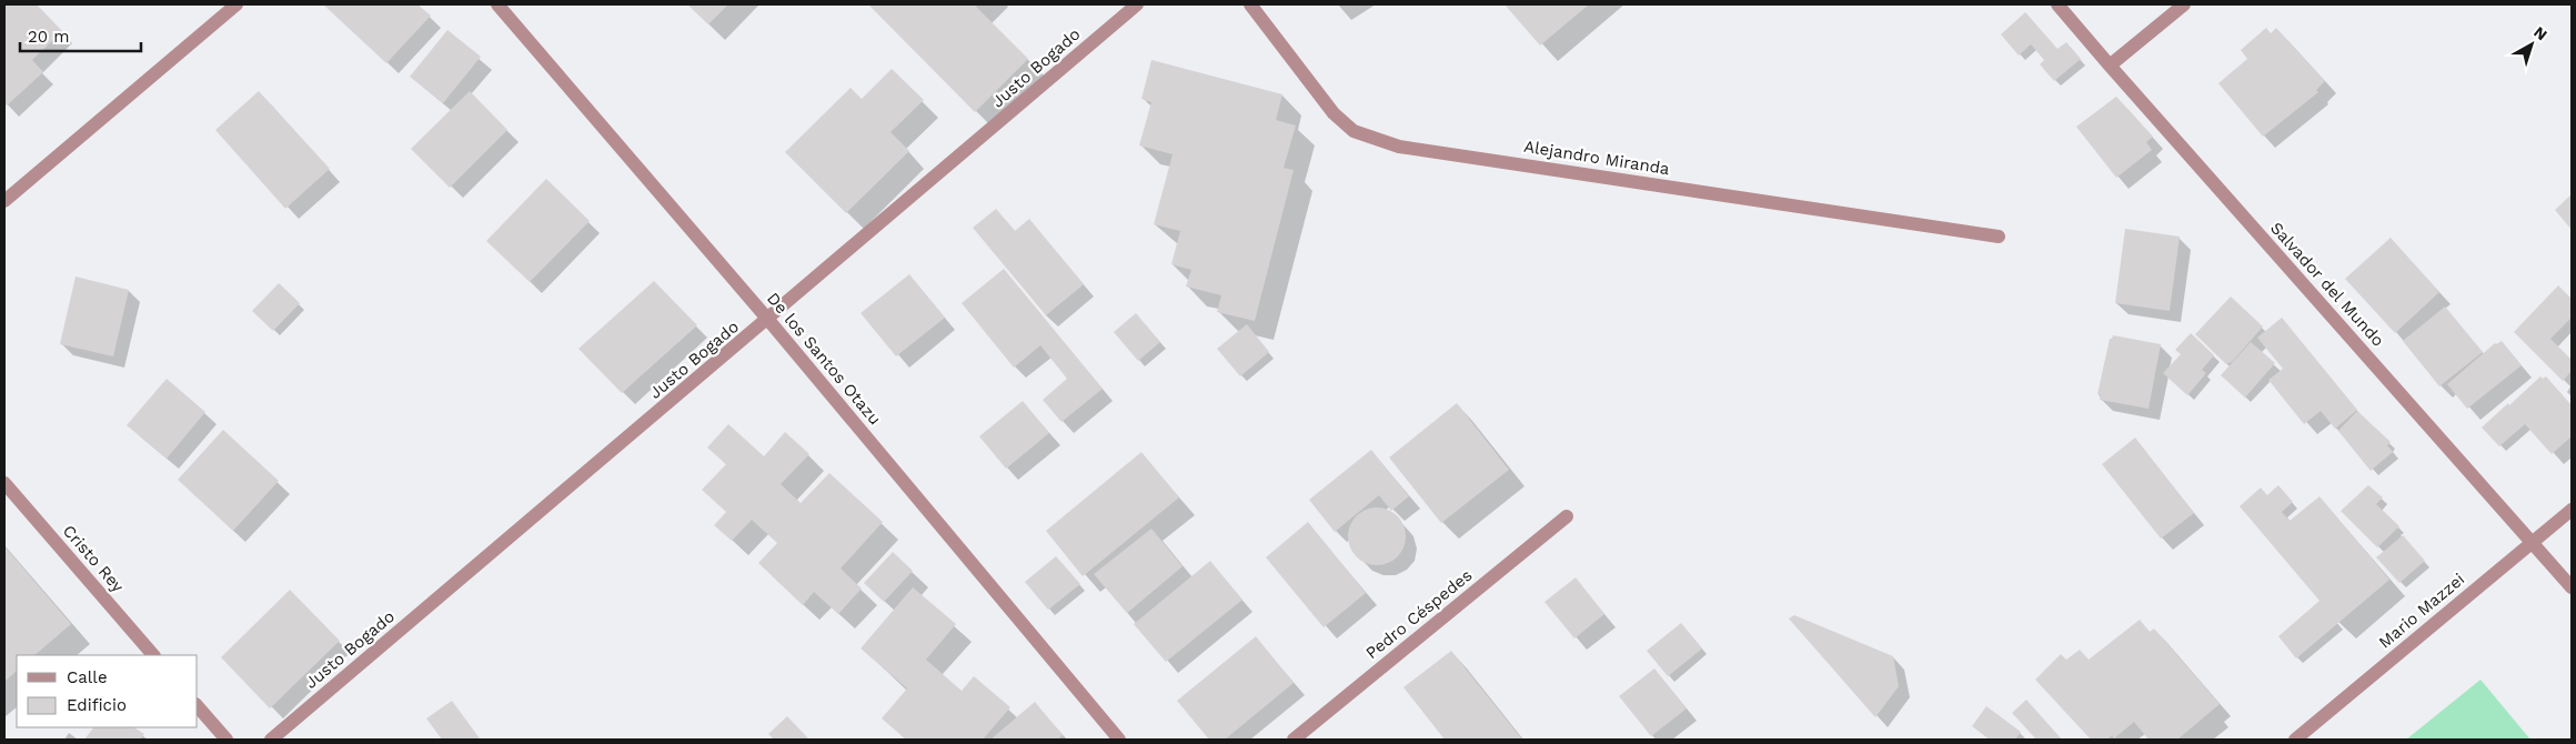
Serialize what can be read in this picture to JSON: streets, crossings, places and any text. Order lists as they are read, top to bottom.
{
  "streets": {
    "street": [
      "Justo Bogado",
      "Alejandro Miranda",
      "Salvador del Mundo",
      "De los Santos Otazu",
      "Cristo Rey",
      "Mario Mazzei",
      "Pedro Céspedes"
    ]
  },
  "crossings": [
    ["Justo Bogado", "De los Santos Otazu"],
    ["Salvador del Mundo", "Mario Mazzei"]
  ],
  "legend": ["Calle", "Edificio"],
  "scale_bar": "20 m",
  "north": "top right"
}
